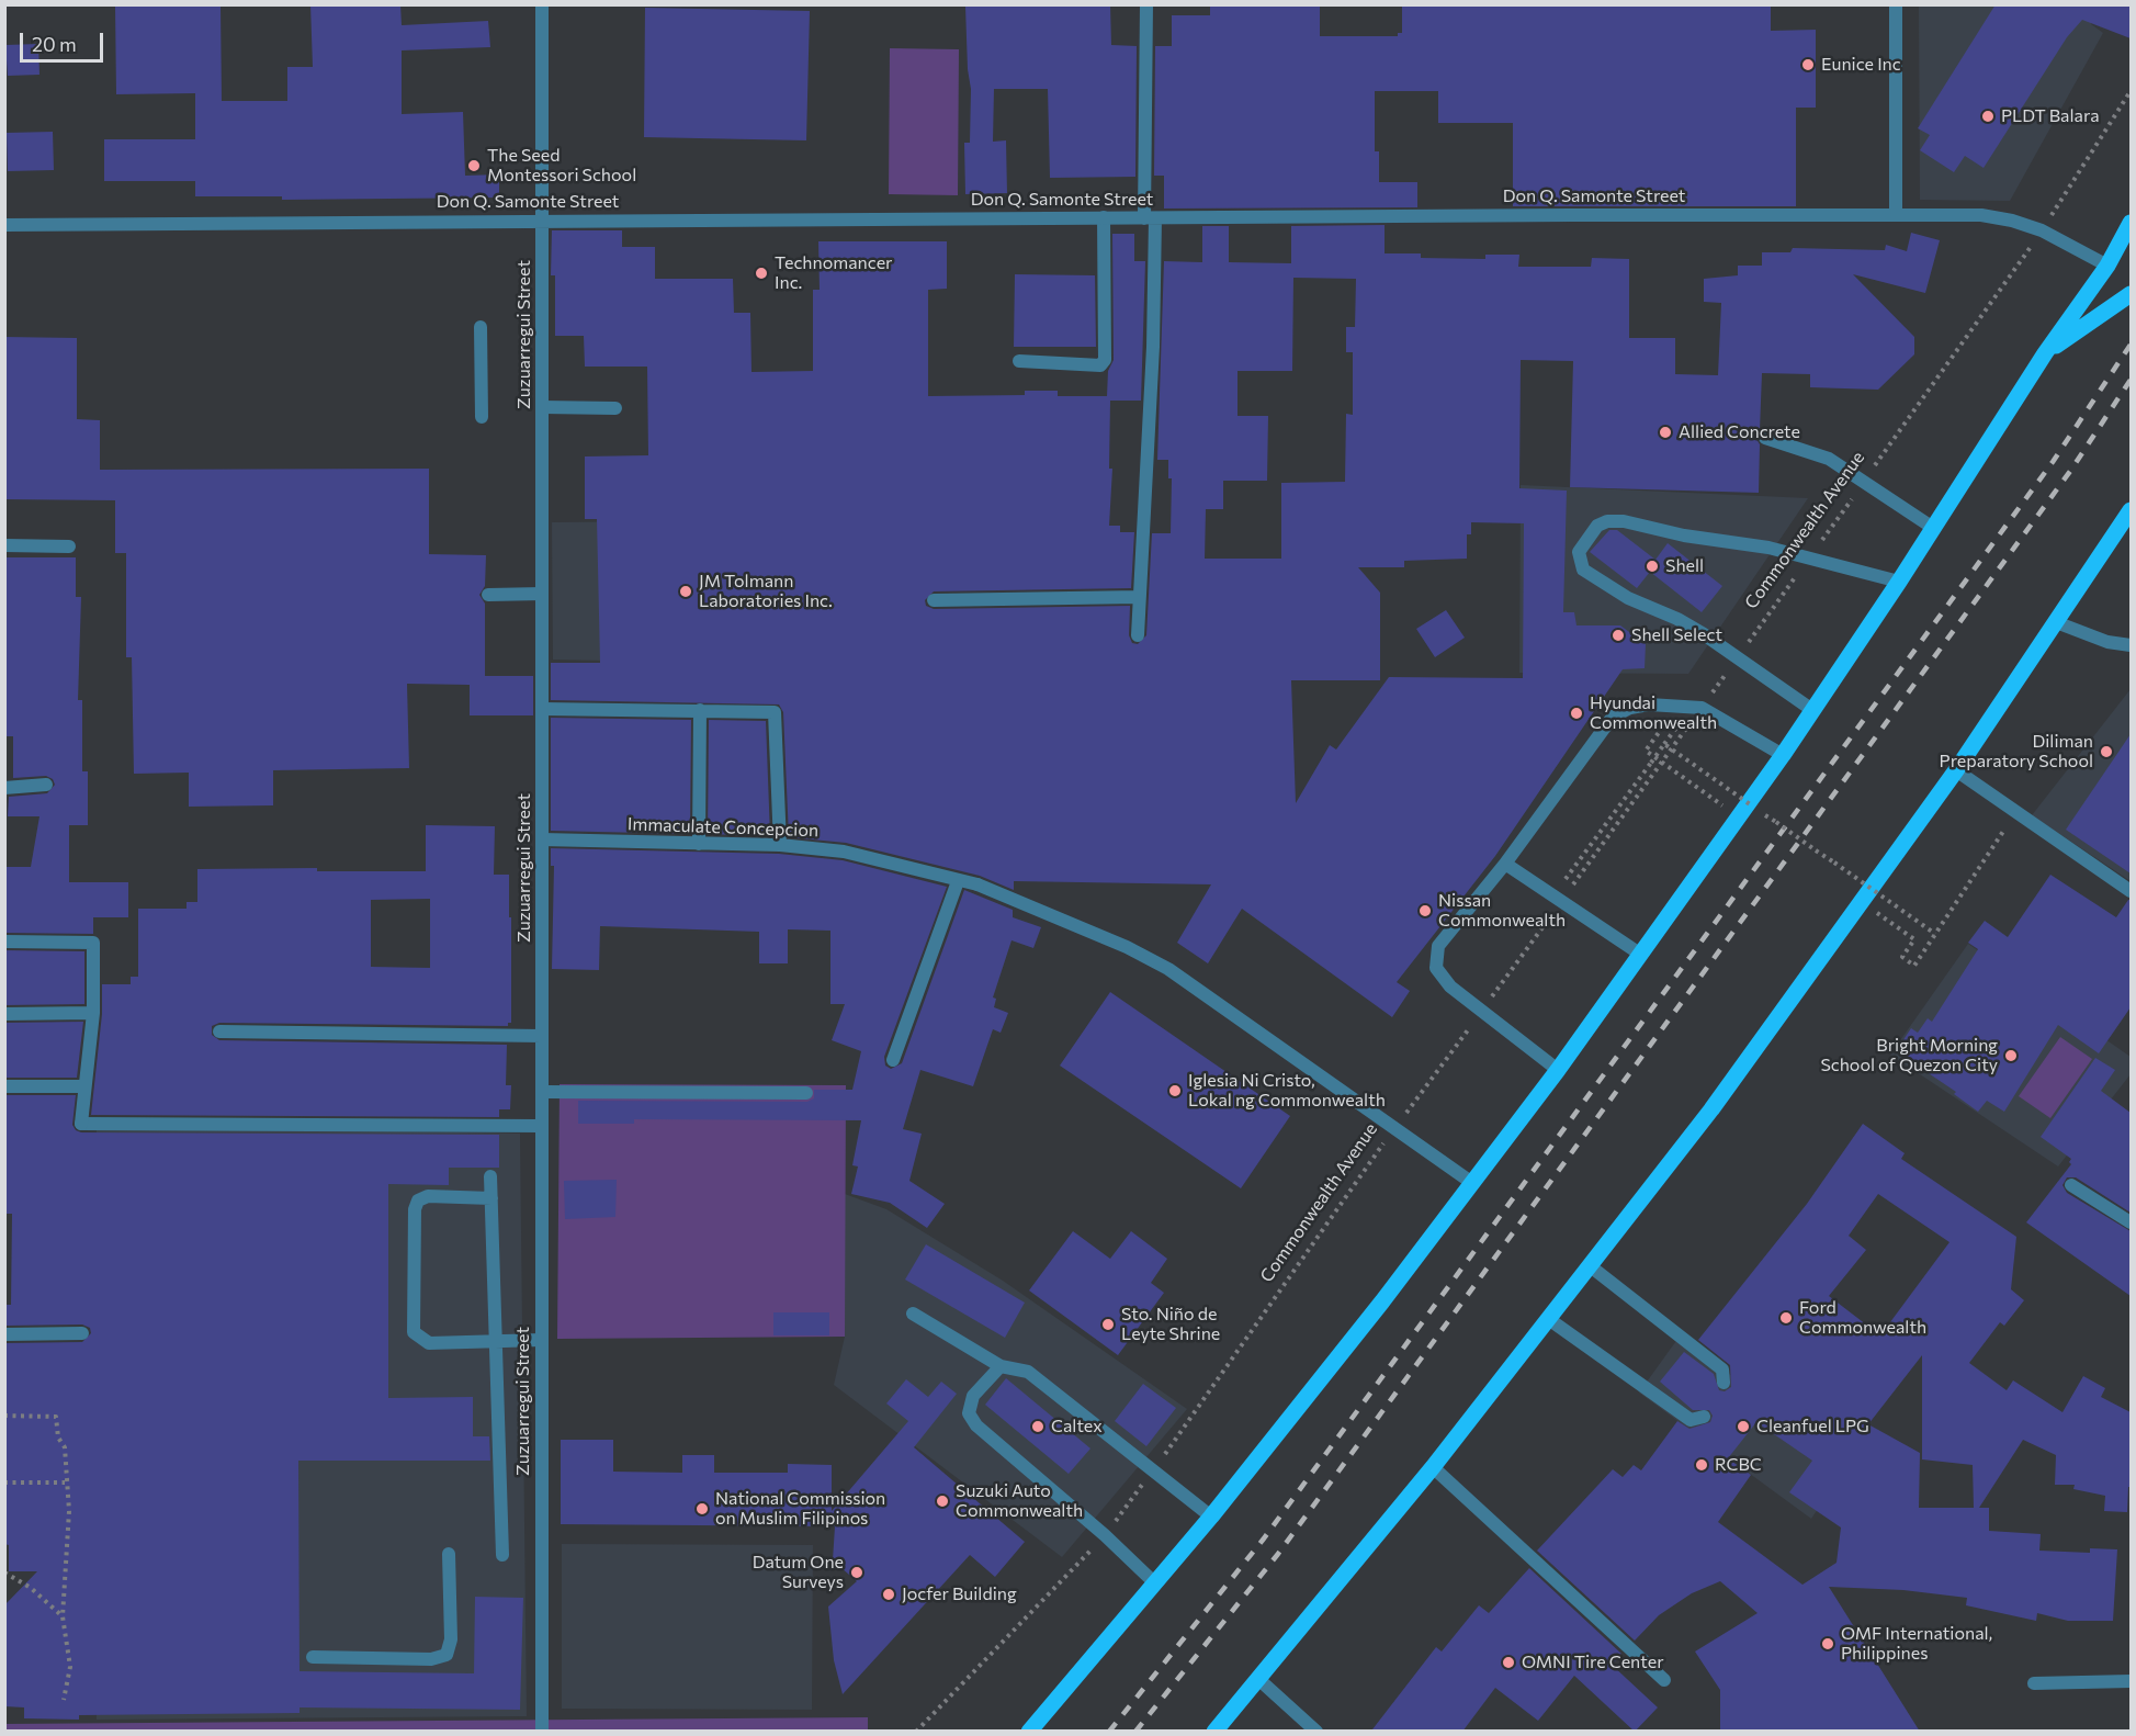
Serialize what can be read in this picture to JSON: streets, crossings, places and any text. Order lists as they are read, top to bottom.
{
  "streets": {
    "street": ["Don Q. Samonte Street", "Zuzuarregui Street", "Immaculate Concepcion"],
    "path": ["Commonwealth Avenue"]
  },
  "crossings": [
    ["Don Q. Samonte Street", "Zuzuarregui Street"],
    ["Don Q. Samonte Street", "Commonwealth Avenue"],
    ["Zuzuarregui Street", "Immaculate Concepcion"],
    ["Commonwealth Avenue", "Immaculate Concepcion"]
  ],
  "places": [
    "Eunice Inc",
    "PLDT Balara",
    "The Seed Montessori School",
    "Technomancer Inc.",
    "Allied Concrete",
    "Shell",
    "JM Tolmann Laboratories Inc.",
    "Shell Select",
    "Hyundai Commonwealth",
    "Diliman Preparatory School",
    "Nissan Commonwealth",
    "Bright Morning School of Quezon City",
    "Iglesia Ni Cristo, Lokal ng Commonwealth",
    "Ford Commonwealth",
    "Sto. Niño de Leyte Shrine",
    "Caltex",
    "Cleanfuel LPG",
    "RCBC",
    "Suzuki Auto Commonwealth",
    "National Commission on Muslim Filipinos",
    "Datum One Surveys",
    "Jocfer Building",
    "OMF International, Philippines",
    "OMNI Tire Center"
  ],
  "scale_bar": "20 m"
}
